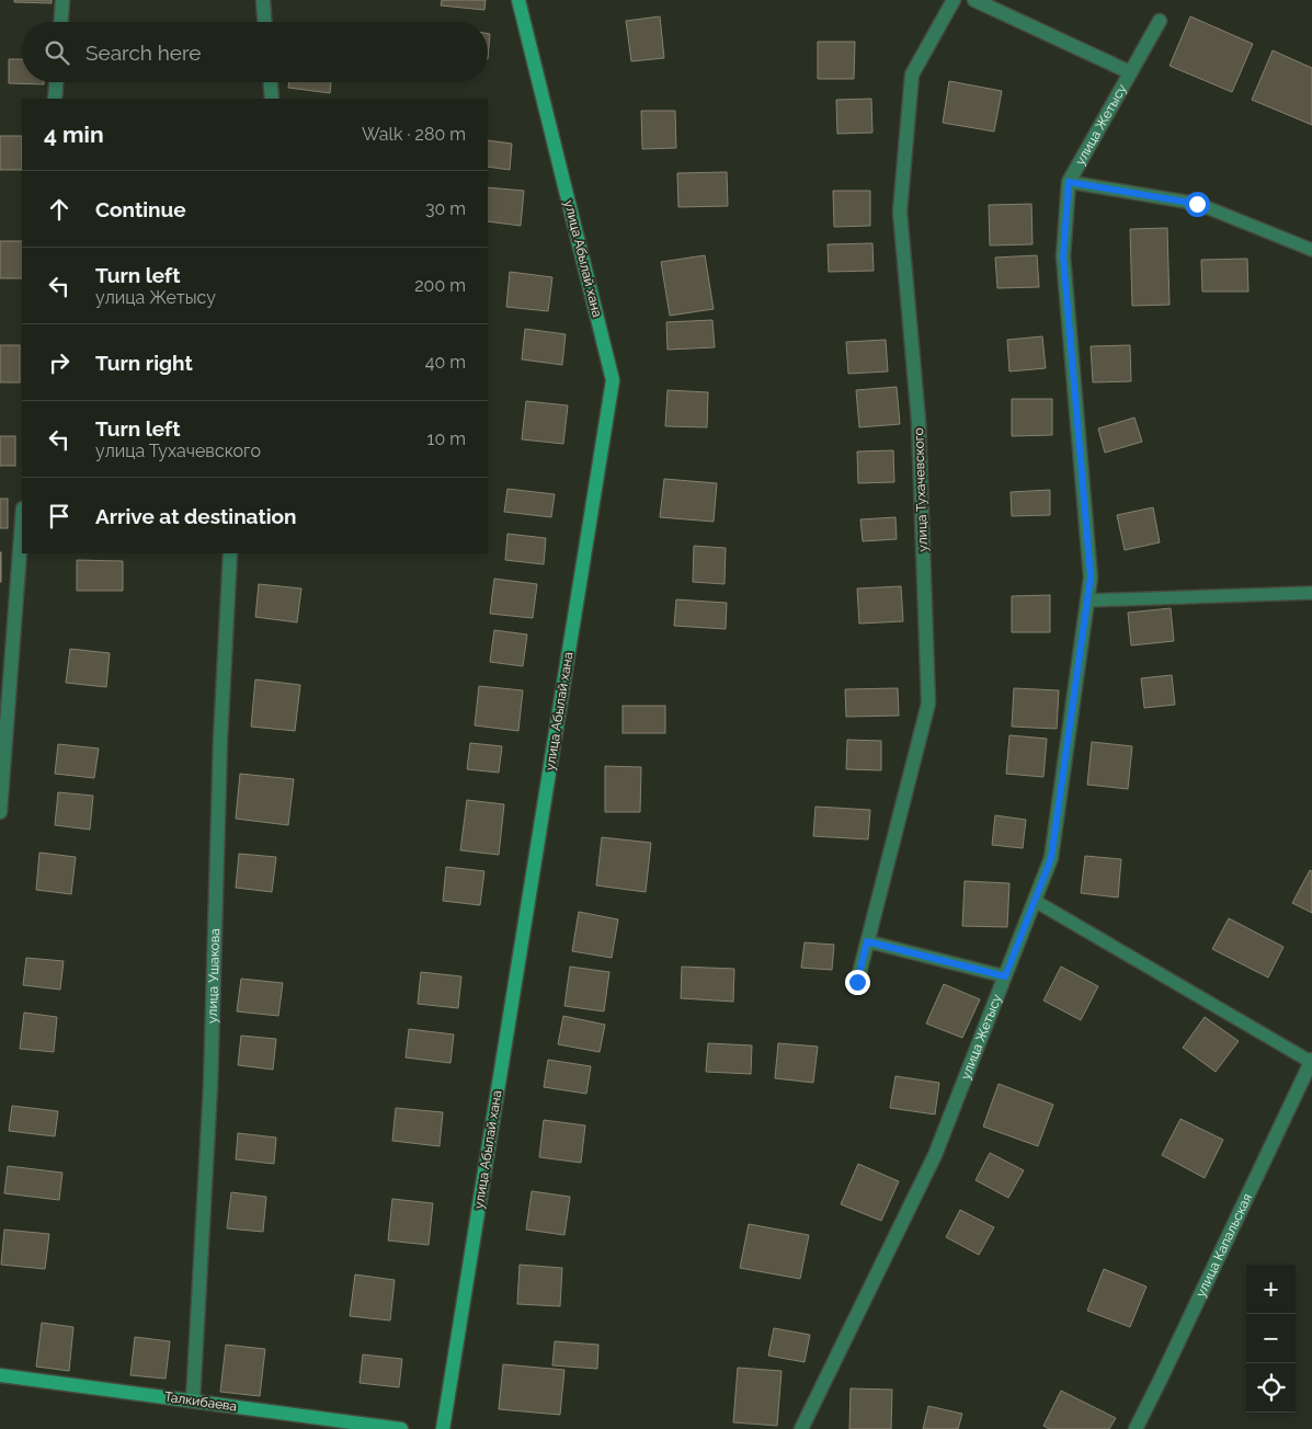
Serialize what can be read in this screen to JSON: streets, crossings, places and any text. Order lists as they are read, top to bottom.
{
  "streets": {
    "street": [
      "улица Жетысу",
      "улица Абылай хана",
      "улица Тухачевского",
      "улица Ушакова",
      "улица Капальская",
      "Талкибаева"
    ]
  },
  "crossings": [
    ["улица Ушакова", "Талкибаева"]
  ],
  "page": {
    "search": "Search here",
    "heading": ["4 min", "Walk · 280 m"],
    "list": [
      ["Continue", "30 m"],
      ["Turn left", "улица Жетысу", "200 m"],
      ["Turn right", "40 m"],
      ["Turn left", "улица Тухачевского", "10 m"],
      "Arrive at destination"
    ],
    "map_buttons": ["+", "−"]
  }
}
